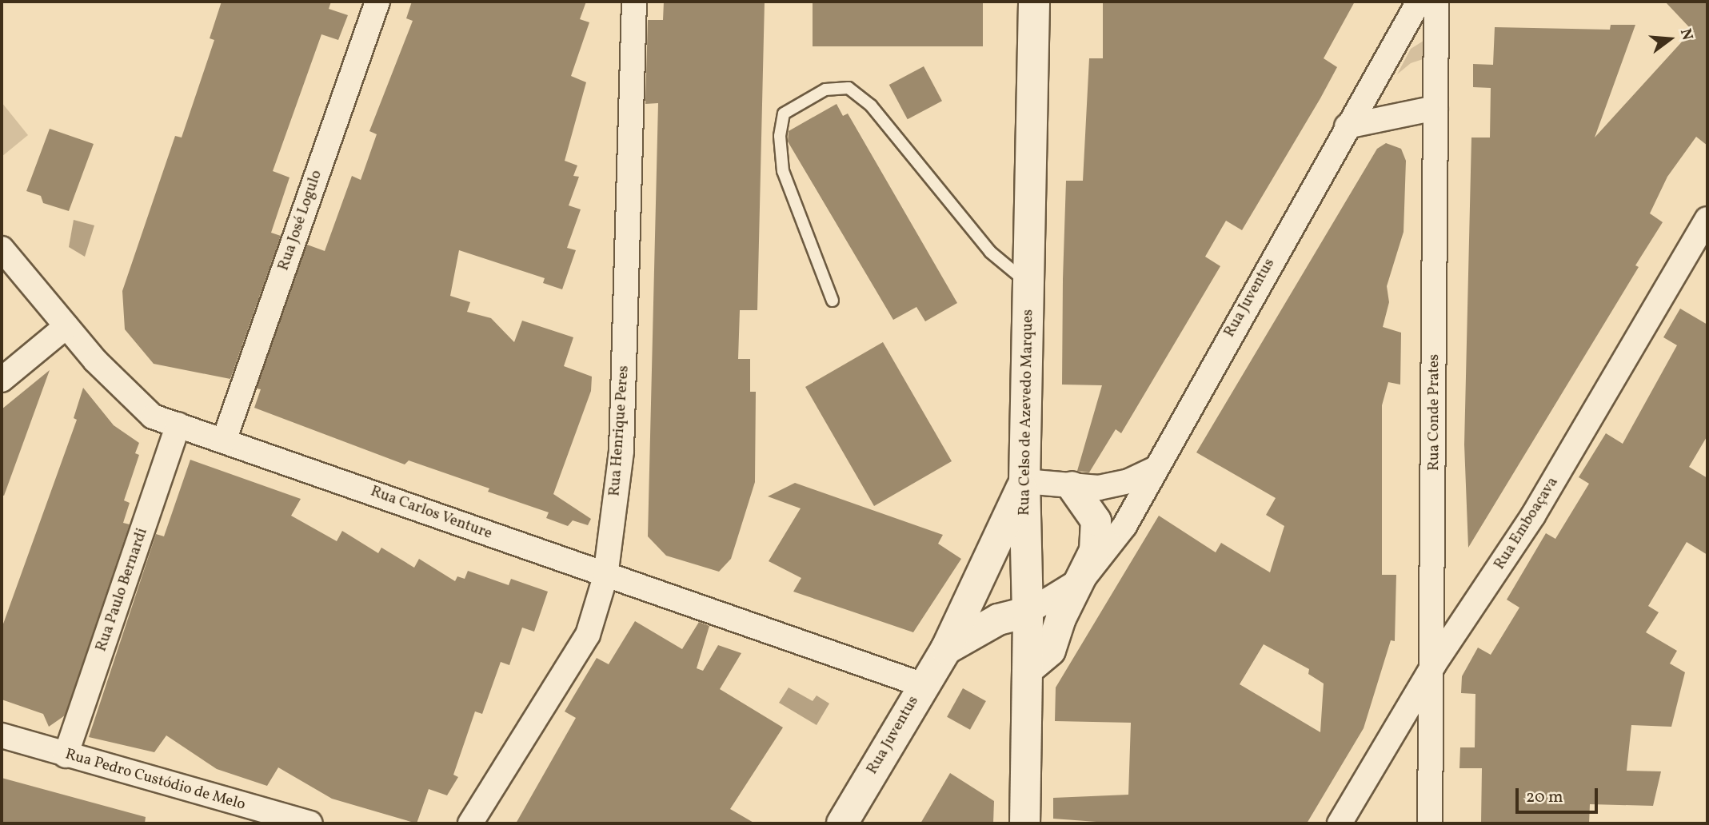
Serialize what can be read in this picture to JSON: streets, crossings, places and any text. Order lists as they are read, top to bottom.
{
  "streets": {
    "main road": ["Rua Juventus", "Rua Celso de Azevedo Marques"],
    "street": [
      "Rua José Logulo",
      "Rua Conde Prates",
      "Rua Henrique Peres",
      "Rua Carlos Venture",
      "Rua Emboaçava",
      "Rua Paulo Bernardi",
      "Rua Pedro Custódio de Melo"
    ]
  },
  "crossings": [
    ["Rua José Logulo", "Rua Carlos Venture"],
    ["Rua Juventus", "Rua Celso de Azevedo Marques"],
    ["Rua Juventus", "Rua Carlos Venture"],
    ["Rua Conde Prates", "Rua Emboaçava"],
    ["Rua Henrique Peres", "Rua Carlos Venture"],
    ["Rua Carlos Venture", "Rua Paulo Bernardi"],
    ["Rua Paulo Bernardi", "Rua Pedro Custódio de Melo"]
  ],
  "scale_bar": "20 m",
  "north": "right"
}
